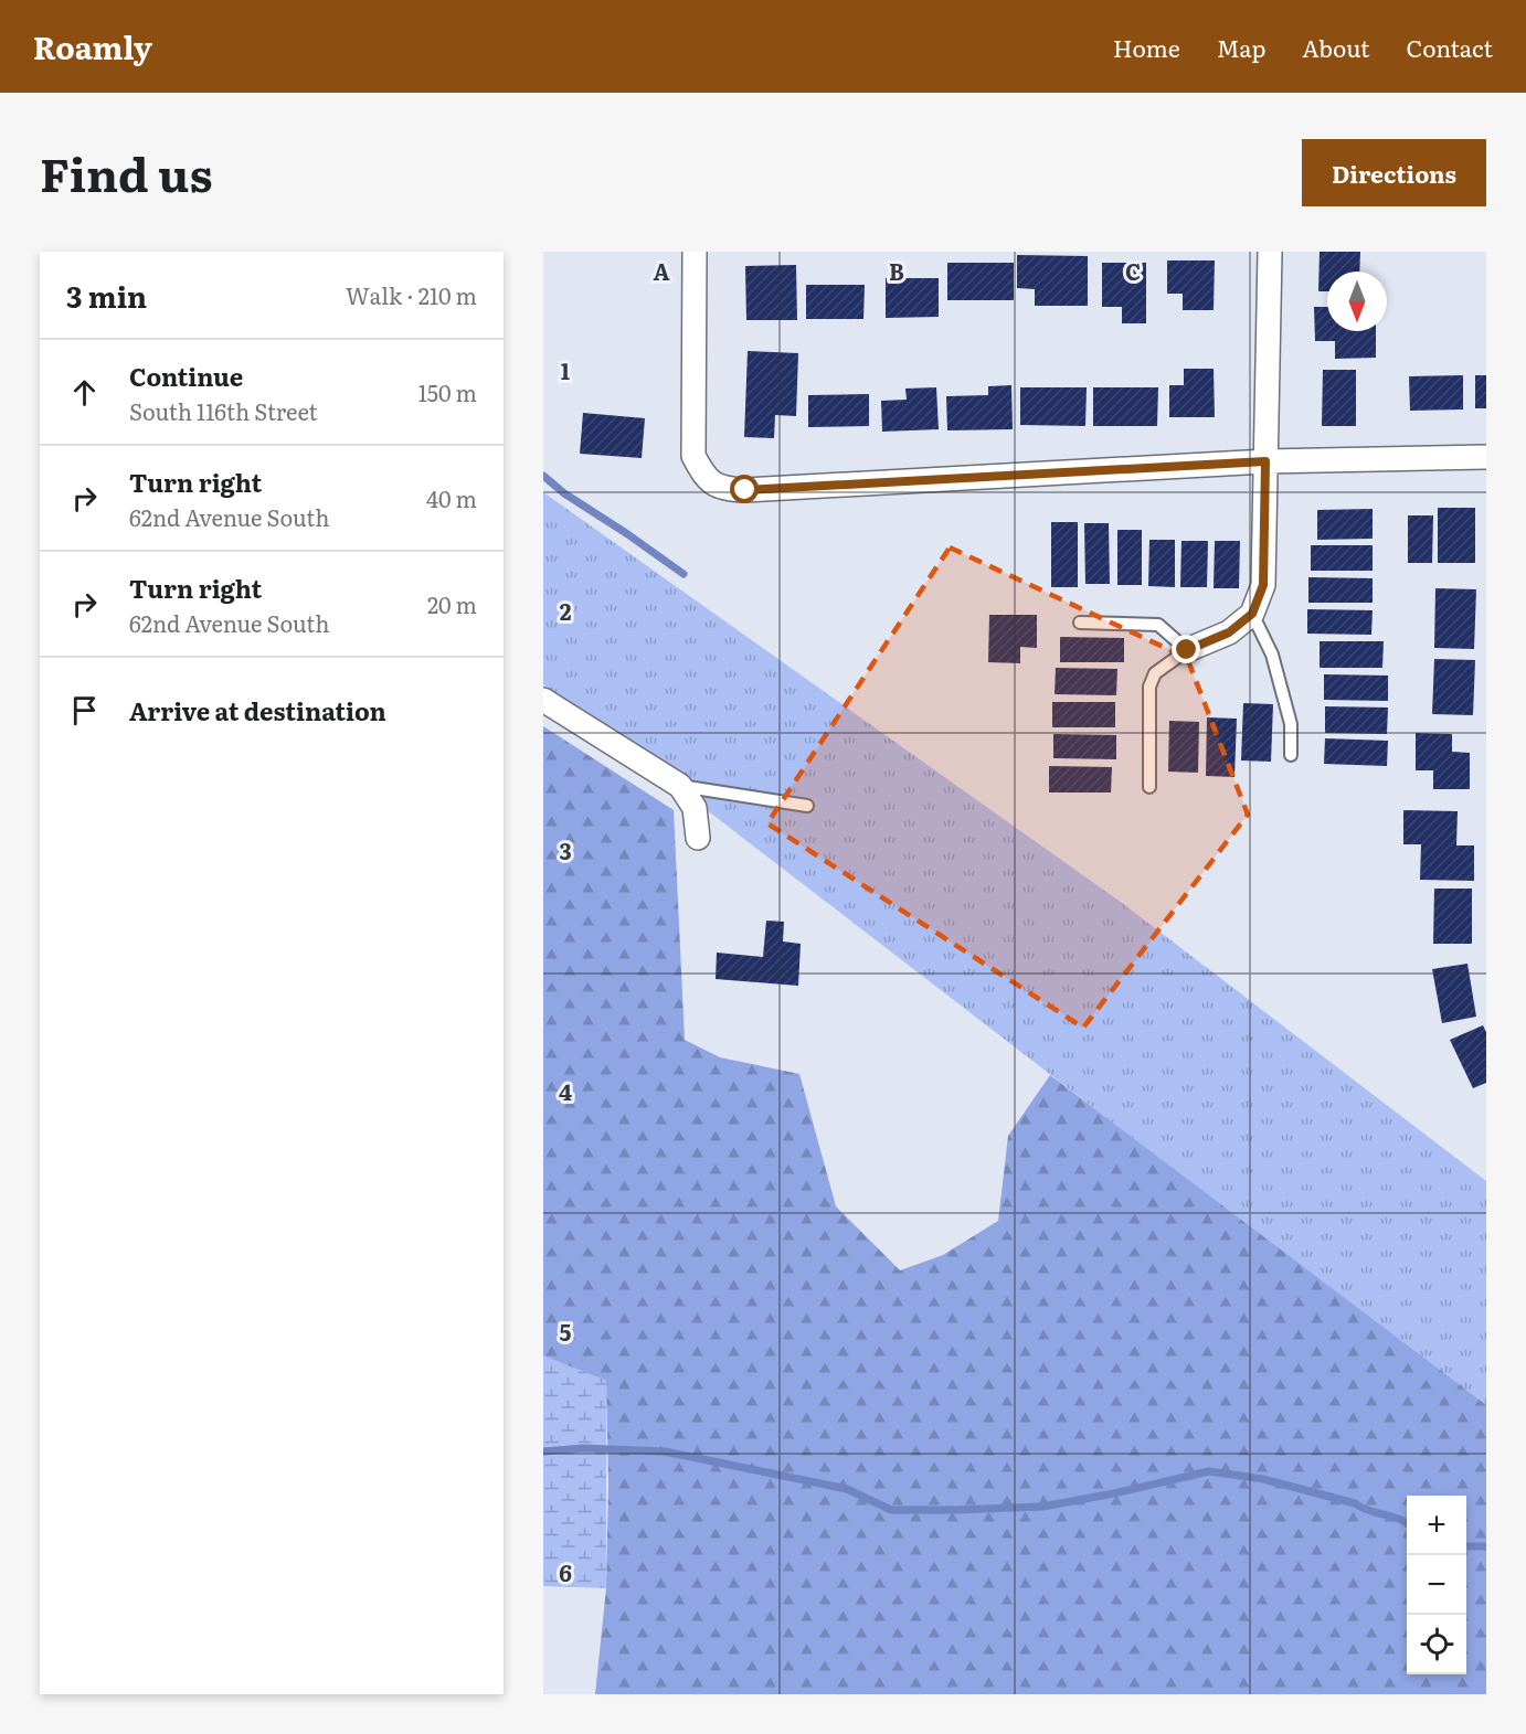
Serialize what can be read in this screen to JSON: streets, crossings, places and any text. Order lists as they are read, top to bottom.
{
  "north": "bottom",
  "page": {
    "header": "Roamly",
    "nav": [
      "Home",
      "Map",
      "About",
      "Contact"
    ],
    "title": "Find us",
    "buttons": "Directions",
    "heading": ["3 min", "Walk · 210 m"],
    "list": [
      ["Continue", "South 116th Street", "150 m"],
      ["Turn right", "62nd Avenue South", "40 m"],
      ["Turn right", "62nd Avenue South", "20 m"],
      "Arrive at destination"
    ],
    "map_buttons": ["+", "−"]
  },
  "grid": {
    "columns": ["A", "B", "C"],
    "rows": [
      "1",
      "2",
      "3",
      "4",
      "5",
      "6"
    ]
  }
}
